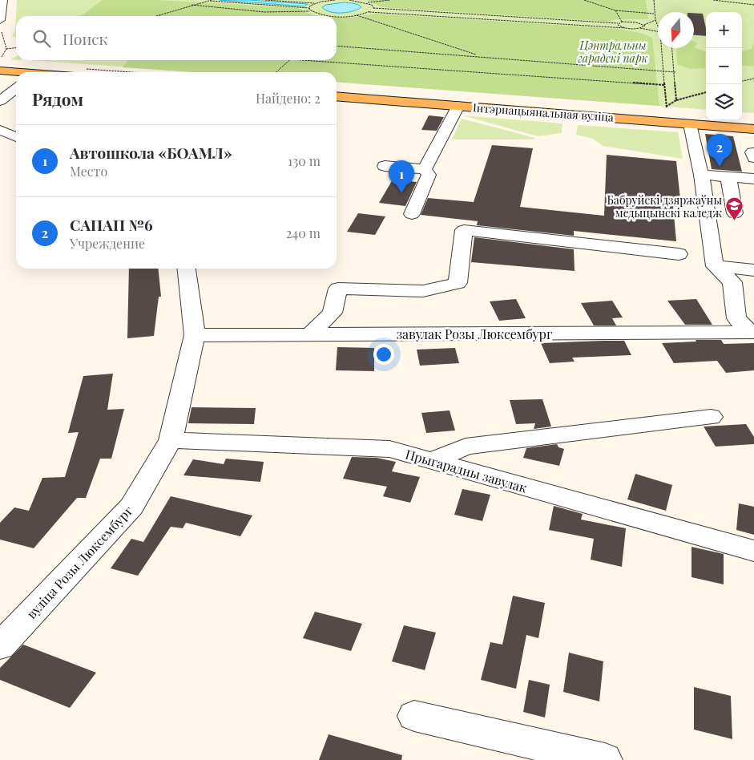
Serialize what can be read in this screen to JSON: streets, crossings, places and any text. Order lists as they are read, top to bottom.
{
  "streets": {
    "main road": ["Інтэрнацыянальная вуліца"],
    "street": ["завулак Розы Люксембург", "Прыгарадны завулак", "вуліца Розы Люксембург"]
  },
  "crossings": [
    ["завулак Розы Люксембург", "вуліца Розы Люксембург"],
    ["Прыгарадны завулак", "вуліца Розы Люксембург"]
  ],
  "parks": ["Цэнтральны гарадскі парк"],
  "places": {
    "school or university": ["Бабруйскі дзяржаўны медыцынскі каледж"]
  },
  "north": "bottom",
  "page": {
    "map_buttons": ["+", "−"],
    "search": "Поиск",
    "heading": ["Рядом", "Найдено: 2"],
    "list": [
      {
        "mark": "1",
        "name": "Автошкола «БОАМЛ»",
        "note": "Место",
        "value": "130 m"
      },
      {
        "mark": "2",
        "name": "САПАП №6",
        "note": "Учреждение",
        "value": "240 m"
      }
    ],
    "pins": ["2", "1"]
  }
}
